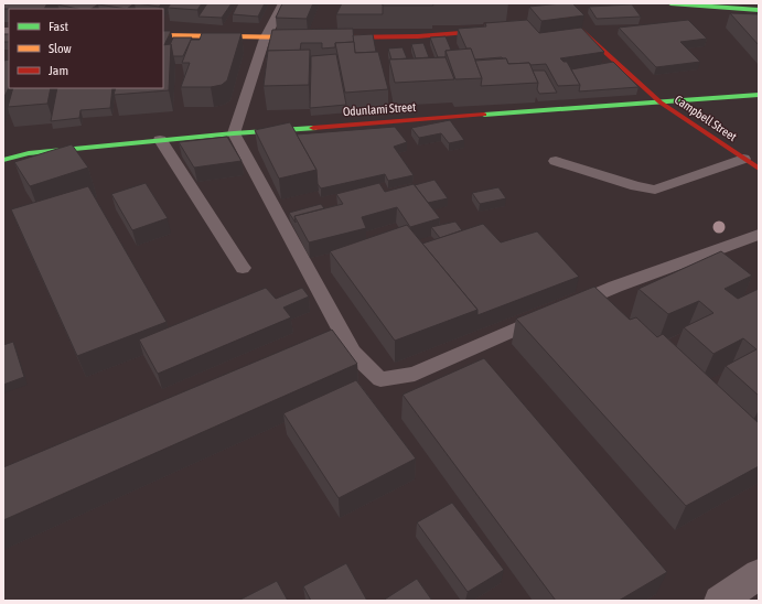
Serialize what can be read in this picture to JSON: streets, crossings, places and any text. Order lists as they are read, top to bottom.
{
  "streets": {
    "main road": ["Odunlami Street", "Campbell Street"]
  },
  "crossings": [
    ["Odunlami Street", "Campbell Street"]
  ],
  "legend": ["Fast", "Slow", "Jam"]
}
